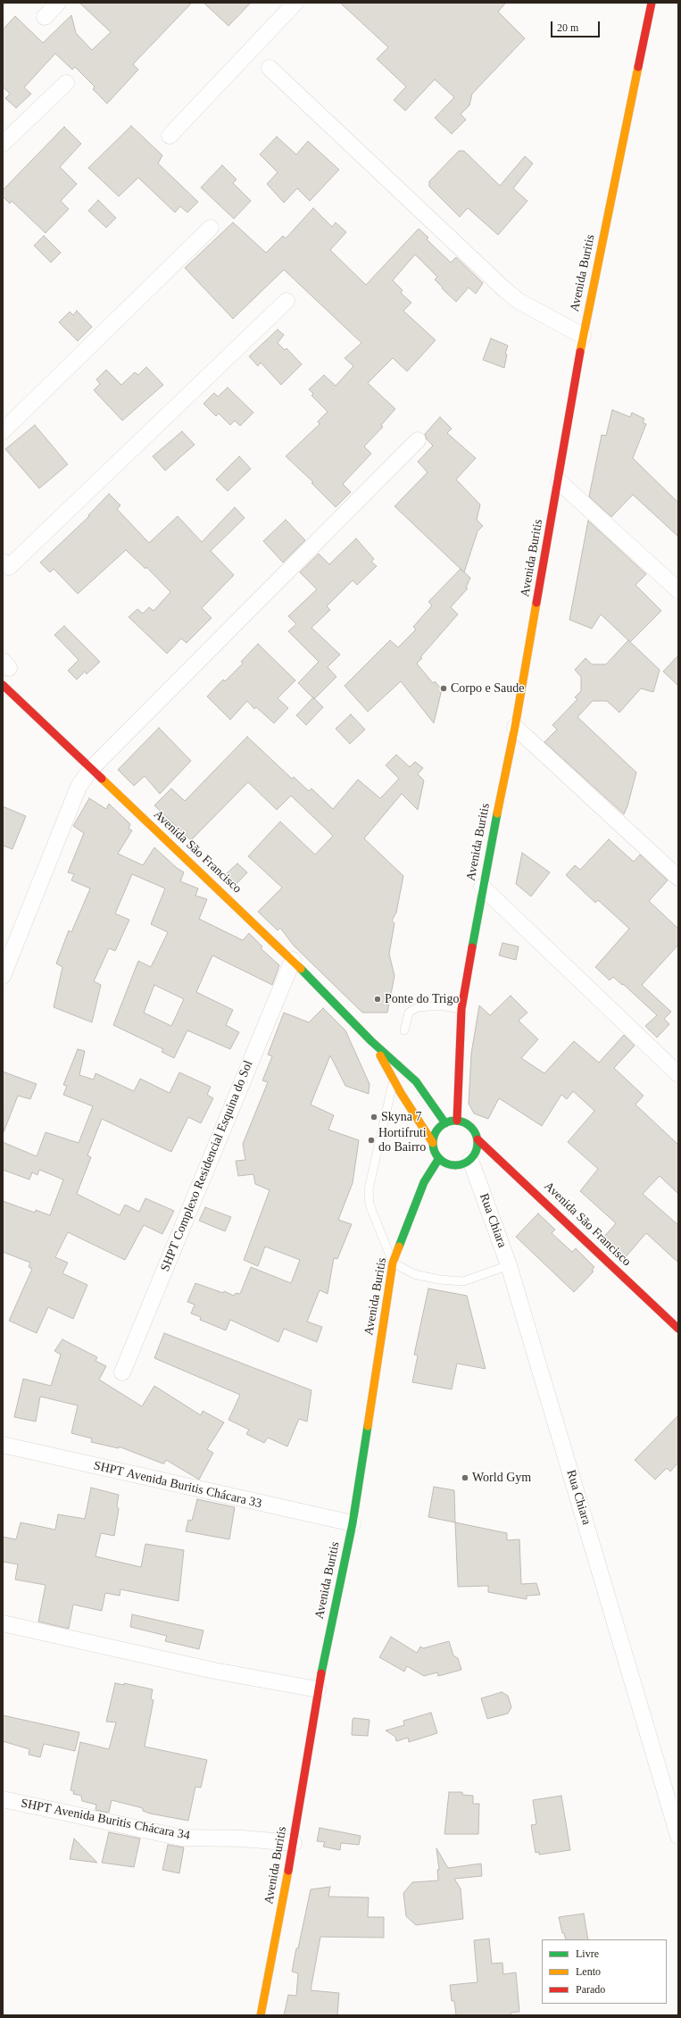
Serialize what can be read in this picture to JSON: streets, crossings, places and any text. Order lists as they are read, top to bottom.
{
  "streets": {
    "street": [
      "Avenida Buritis",
      "Avenida São Francisco",
      "SHPT Complexo Residencial Esquina do Sol",
      "Rua Chiara",
      "SHPT Avenida Buritis Chácara 33",
      "SHPT Avenida Buritis Chácara 34"
    ]
  },
  "crossings": [
    ["Avenida Buritis", "Avenida São Francisco"],
    ["Avenida Buritis", "Rua Chiara"],
    ["Avenida Buritis", "SHPT Avenida Buritis Chácara 33"],
    ["Avenida Buritis", "SHPT Avenida Buritis Chácara 34"],
    ["Avenida São Francisco", "SHPT Complexo Residencial Esquina do Sol"],
    ["Avenida São Francisco", "Rua Chiara"]
  ],
  "places": [
    "Corpo e Saude",
    "Ponte do Trigo",
    "Skyna 7",
    "Hortifruti do Bairro",
    "World Gym"
  ],
  "legend": ["Livre", "Lento", "Parado"],
  "scale_bar": "20 m"
}
